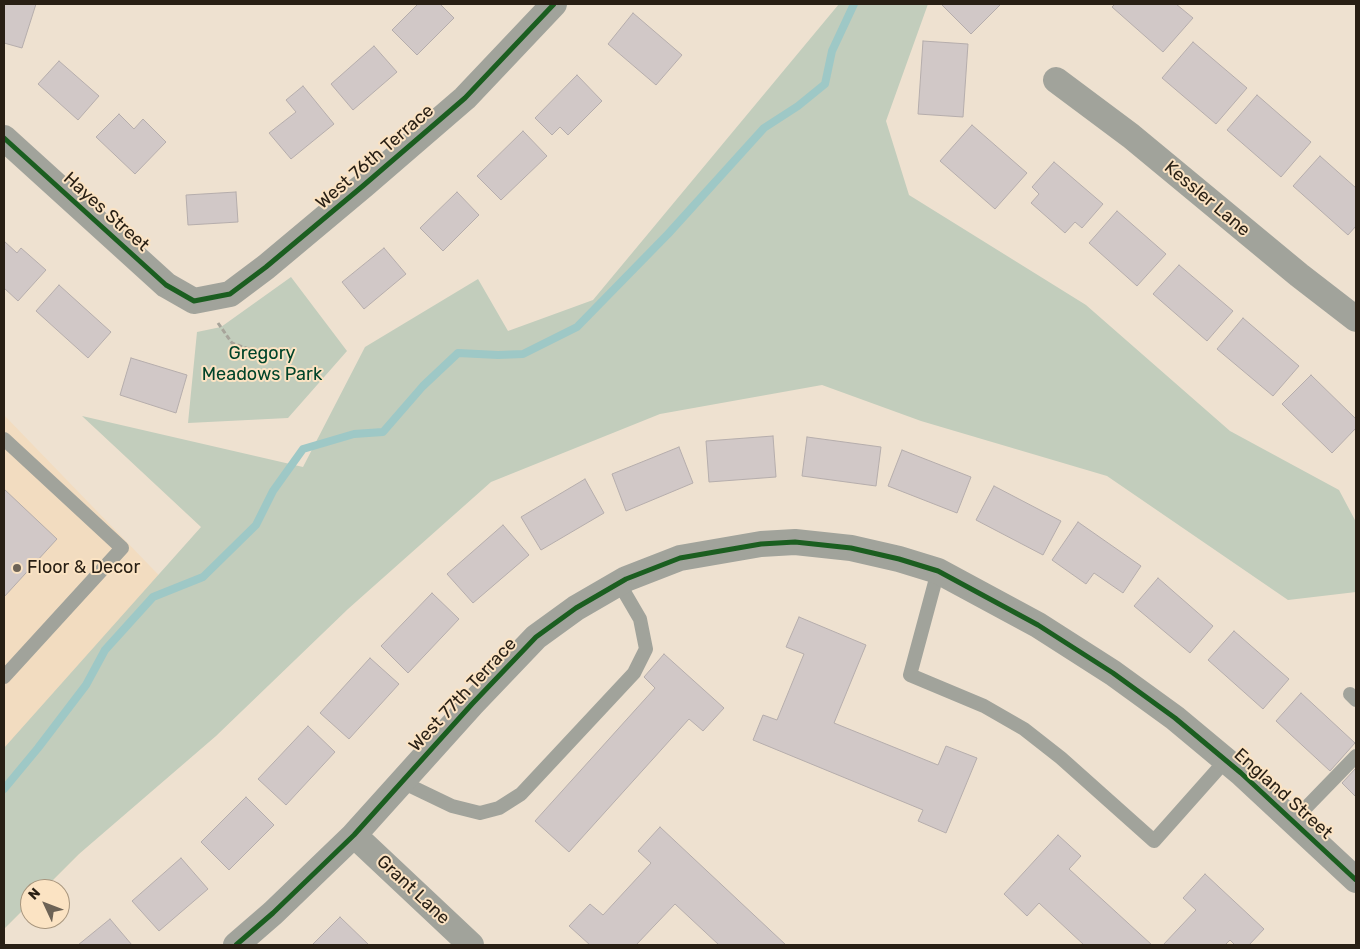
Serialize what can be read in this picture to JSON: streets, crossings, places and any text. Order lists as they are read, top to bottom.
{
  "streets": {
    "street": [
      "West 76th Terrace",
      "Kessler Lane",
      "Hayes Street",
      "West 77th Terrace",
      "England Street",
      "Grant Lane"
    ]
  },
  "crossings": [
    ["West 76th Terrace", "Hayes Street"],
    ["West 77th Terrace", "England Street"],
    ["West 77th Terrace", "Grant Lane"]
  ],
  "parks": ["Gregory Meadows Park"],
  "places": ["Floor & Decor"],
  "north": "top left"
}
